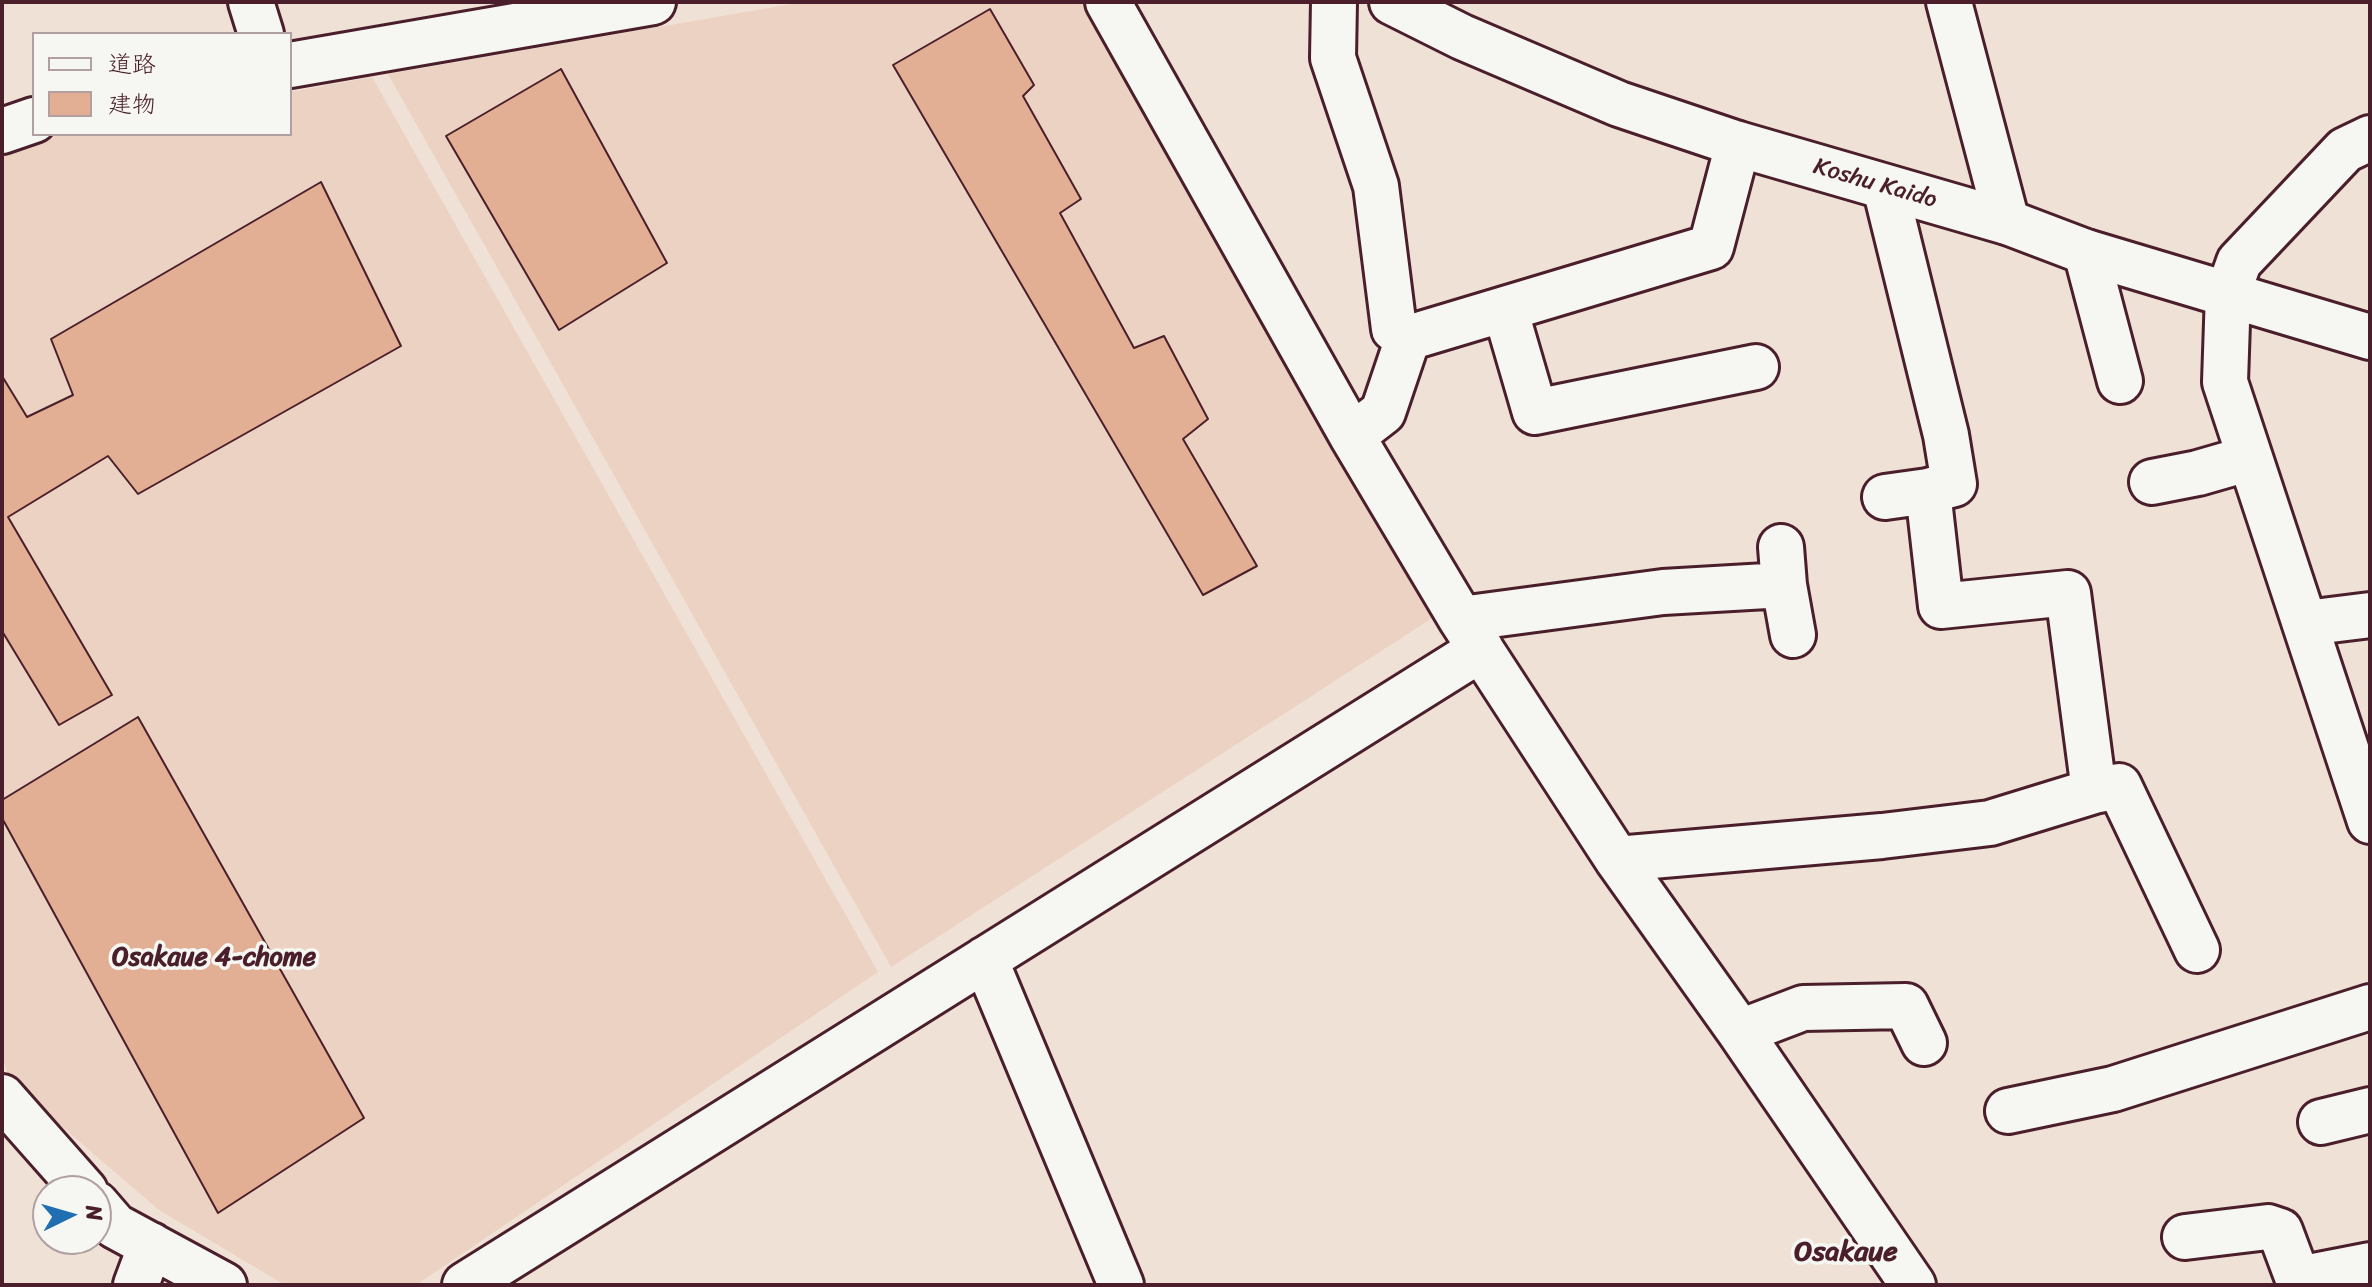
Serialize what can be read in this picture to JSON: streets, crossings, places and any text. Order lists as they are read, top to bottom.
{
  "streets": {
    "street": ["Koshu Kaido"]
  },
  "districts": ["Osakaue 4-chome", "Osakaue"],
  "legend": ["道路", "建物"],
  "north": "right"
}
